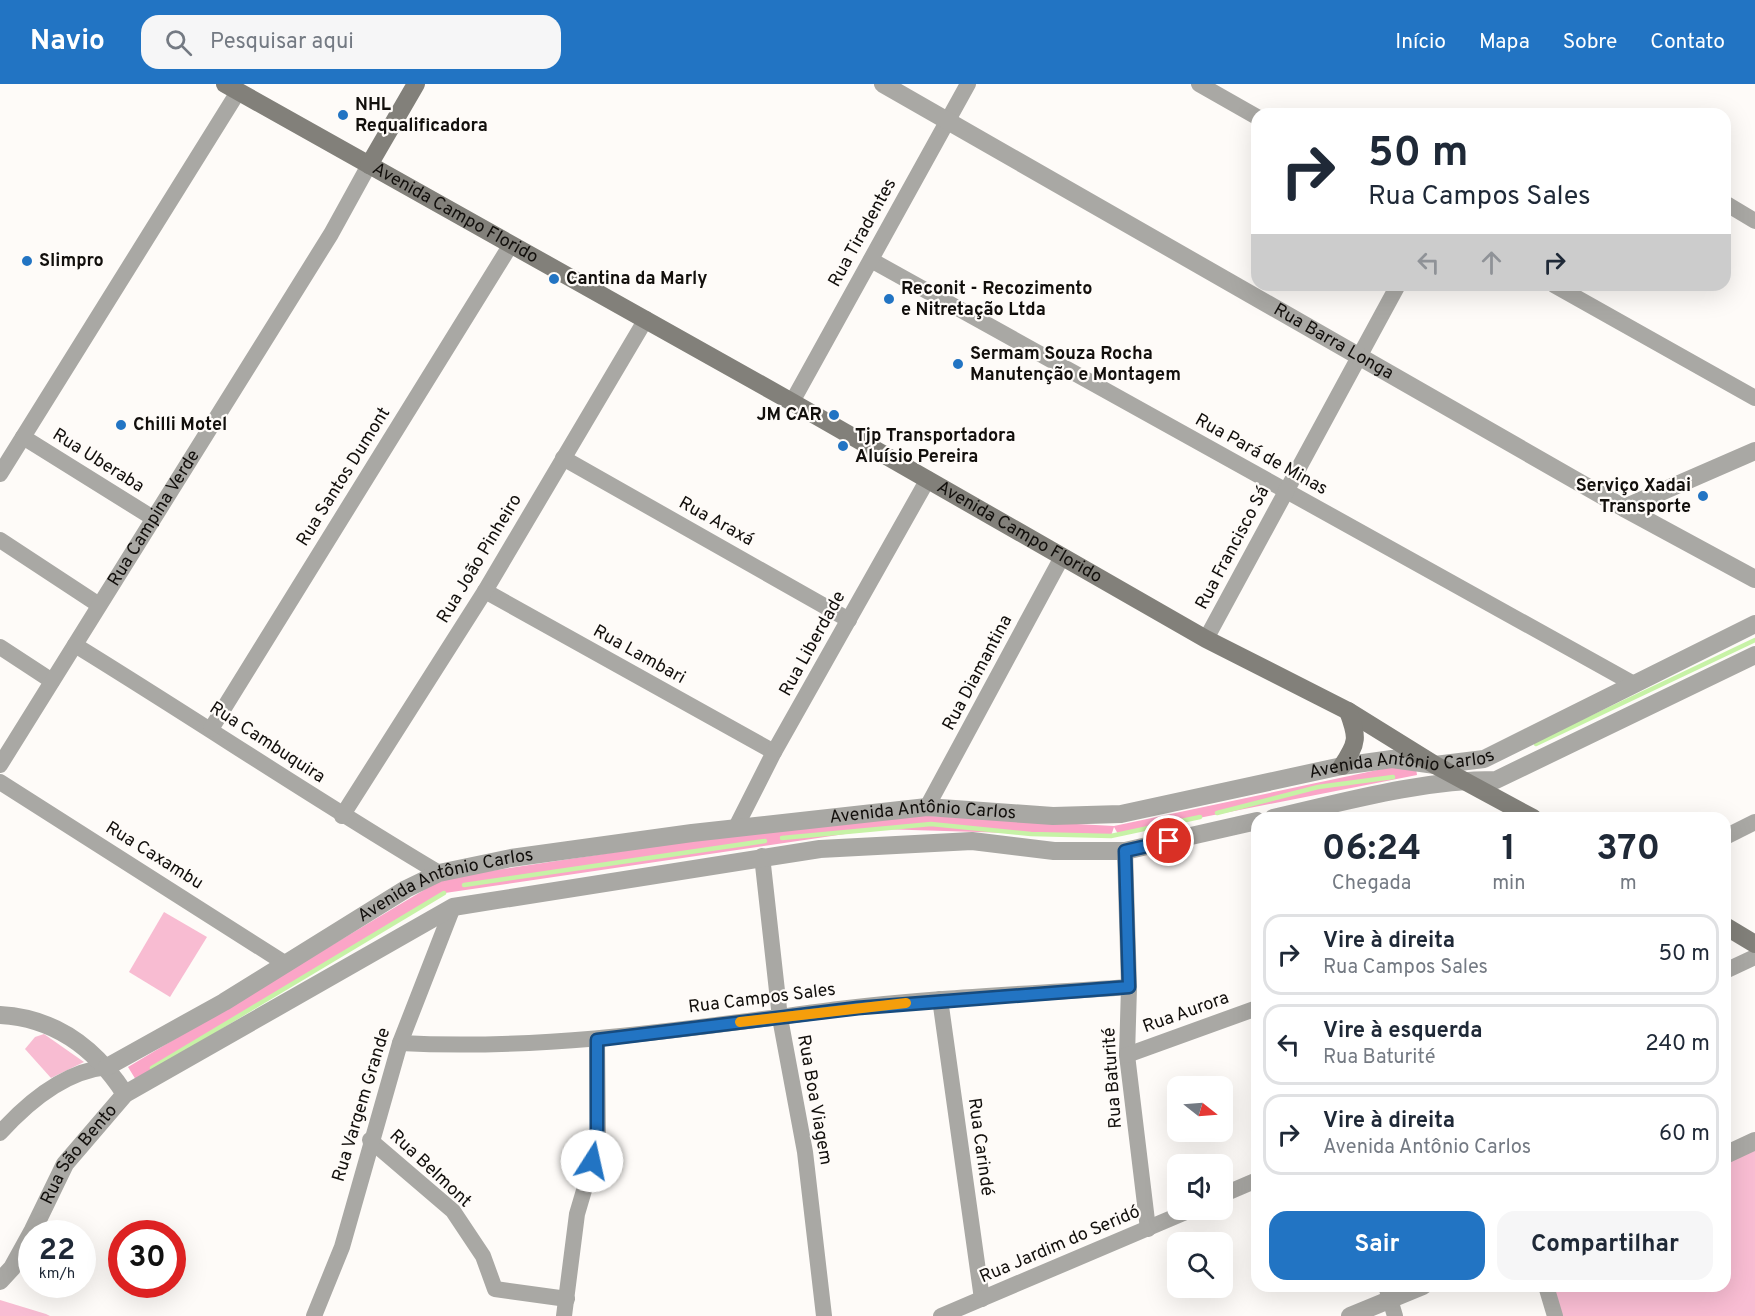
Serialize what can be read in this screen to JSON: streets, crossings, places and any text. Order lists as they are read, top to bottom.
{
  "streets": {
    "main road": ["Avenida Campo Florido", "Rua Campina Verde"],
    "street": [
      "Rua Tiradentes",
      "Rua Barra Longa",
      "Rua Pará de Minas",
      "Rua Uberaba",
      "Rua Santos Dumont",
      "Rua Araxá",
      "Rua Francisco Sá",
      "Rua João Pinheiro",
      "Rua Liberdade",
      "Rua Lambari",
      "Rua Diamantina",
      "Rua Cambuquira",
      "Avenida Antônio Carlos",
      "Rua Caxambu",
      "Rua Campos Sales",
      "Rua Aurora",
      "Rua Baturité",
      "Rua Boa Viagem",
      "Rua Vargem Grande",
      "Rua Carindé",
      "Rua São Bento",
      "Rua Belmont",
      "Rua Jardim do Seridó"
    ]
  },
  "crossings": [
    ["Avenida Campo Florido", "Rua Tiradentes"],
    ["Avenida Campo Florido", "Rua Santos Dumont"],
    ["Avenida Campo Florido", "Rua Campina Verde"],
    ["Avenida Campo Florido", "Rua Francisco Sá"],
    ["Avenida Campo Florido", "Rua João Pinheiro"],
    ["Avenida Campo Florido", "Rua Liberdade"],
    ["Avenida Campo Florido", "Rua Diamantina"],
    ["Avenida Campo Florido", "Avenida Antônio Carlos"],
    ["Rua Tiradentes", "Rua Barra Longa"],
    ["Rua Tiradentes", "Rua Pará de Minas"],
    ["Rua Barra Longa", "Rua Francisco Sá"],
    ["Rua Pará de Minas", "Rua Francisco Sá"],
    ["Rua Pará de Minas", "Avenida Antônio Carlos"],
    ["Rua Uberaba", "Rua Campina Verde"],
    ["Rua Santos Dumont", "Rua Cambuquira"],
    ["Rua Campina Verde", "Rua Cambuquira"],
    ["Rua Araxá", "Rua João Pinheiro"],
    ["Rua Araxá", "Rua Liberdade"],
    ["Rua João Pinheiro", "Rua Lambari"],
    ["Rua João Pinheiro", "Rua Cambuquira"],
    ["Rua Liberdade", "Rua Lambari"],
    ["Rua Liberdade", "Avenida Antônio Carlos"],
    ["Rua Diamantina", "Avenida Antônio Carlos"],
    ["Rua Cambuquira", "Avenida Antônio Carlos"],
    ["Avenida Antônio Carlos", "Rua Caxambu"],
    ["Avenida Antônio Carlos", "Rua Baturité"],
    ["Avenida Antônio Carlos", "Rua Boa Viagem"],
    ["Avenida Antônio Carlos", "Rua Vargem Grande"],
    ["Avenida Antônio Carlos", "Rua São Bento"],
    ["Rua Campos Sales", "Rua Baturité"],
    ["Rua Campos Sales", "Rua Boa Viagem"],
    ["Rua Campos Sales", "Rua Vargem Grande"],
    ["Rua Campos Sales", "Rua Carindé"],
    ["Rua Aurora", "Rua Baturité"],
    ["Rua Baturité", "Rua Jardim do Seridó"],
    ["Rua Vargem Grande", "Rua Belmont"],
    ["Rua Carindé", "Rua Jardim do Seridó"]
  ],
  "places": [
    "NHL Requalificadora",
    "SIimpro",
    "Cantina da Marly",
    "Reconit - Recozimento e Nitretação Ltda",
    "Sermam Souza Rocha Manutenção e Montagem",
    "JM CAR",
    "Chilli Motel",
    "Tjp Transportadora Aluísio Pereira",
    "Serviço Xadai Transporte"
  ],
  "north": "right",
  "page": {
    "header": "Navio",
    "search": "Pesquisar aqui",
    "nav": [
      "Início",
      "Mapa",
      "Sobre",
      "Contato"
    ],
    "turn": ["50 m", "Rua Campos Sales"],
    "eta": [
      "06:24",
      "Chegada",
      "1",
      "min",
      "370",
      "m"
    ],
    "list": [
      {
        "name": "Vire à direita",
        "note": "Rua Campos Sales",
        "value": "50 m"
      },
      {
        "name": "Vire à esquerda",
        "note": "Rua Baturité",
        "value": "240 m"
      },
      {
        "name": "Vire à direita",
        "note": "Avenida Antônio Carlos",
        "value": "60 m"
      }
    ],
    "buttons": ["Sair", "Compartilhar"],
    "speed": "22 km/h",
    "limit": "30"
  }
}
